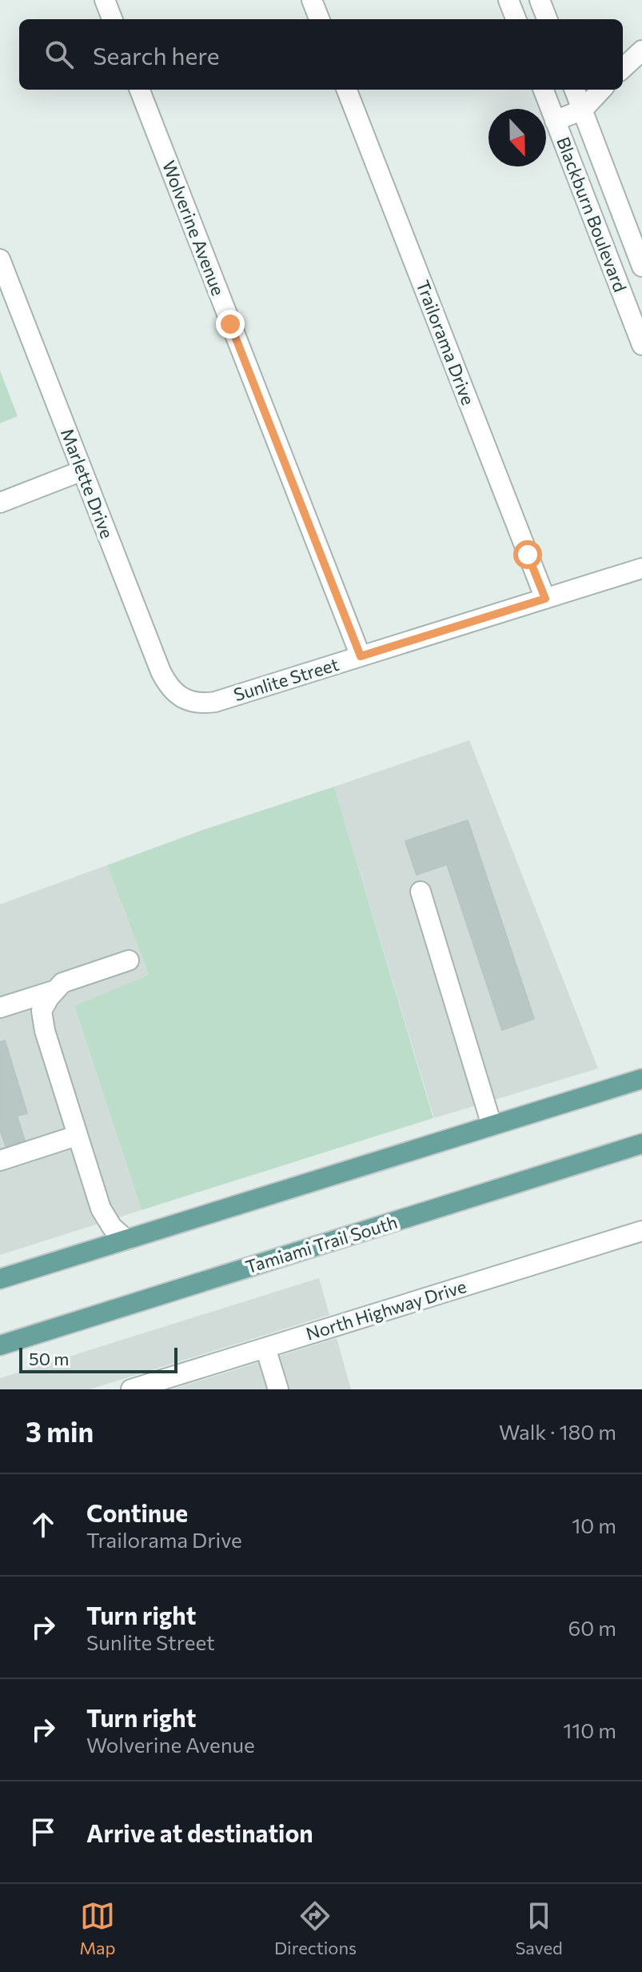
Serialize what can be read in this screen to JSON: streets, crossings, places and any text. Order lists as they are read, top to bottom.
{
  "streets": {
    "main road": ["Tamiami Trail South"],
    "street": [
      "Blackburn Boulevard",
      "Wolverine Avenue",
      "Trailorama Drive",
      "Marlette Drive",
      "Sunlite Street",
      "North Highway Drive"
    ]
  },
  "crossings": [
    ["Wolverine Avenue", "Sunlite Street"],
    ["Trailorama Drive", "Sunlite Street"],
    ["Marlette Drive", "Sunlite Street"]
  ],
  "scale_bar": "50 m",
  "north": "bottom",
  "page": {
    "search": "Search here",
    "scale": "50 m",
    "heading": ["3 min", "Walk · 180 m"],
    "list": [
      ["Continue", "Trailorama Drive", "10 m"],
      ["Turn right", "Sunlite Street", "60 m"],
      ["Turn right", "Wolverine Avenue", "110 m"],
      "Arrive at destination"
    ],
    "nav": ["Map", "Directions", "Saved"]
  }
}
